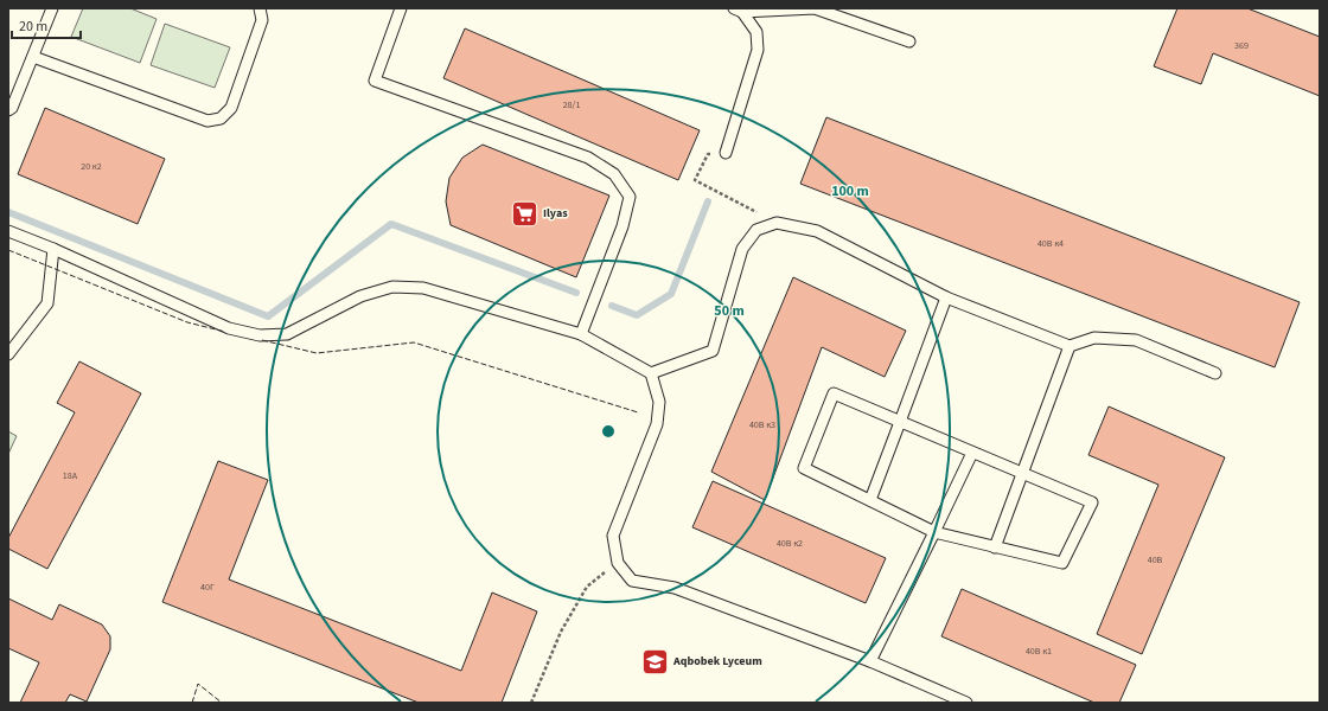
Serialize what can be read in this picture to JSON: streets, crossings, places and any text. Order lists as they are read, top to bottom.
{
  "places": {
    "supermarket": ["Ilyas"],
    "school or university": ["Aqbobek Lyceum"]
  },
  "house_numbers": [
    "369",
    "28/1",
    "20 к2",
    "40В к4",
    "40В к3",
    "18А",
    "40В к2",
    "40В",
    "40Г",
    "40В к1"
  ],
  "scale_bar": "20 m",
  "rings": ["100 m", "50 m"]
}
